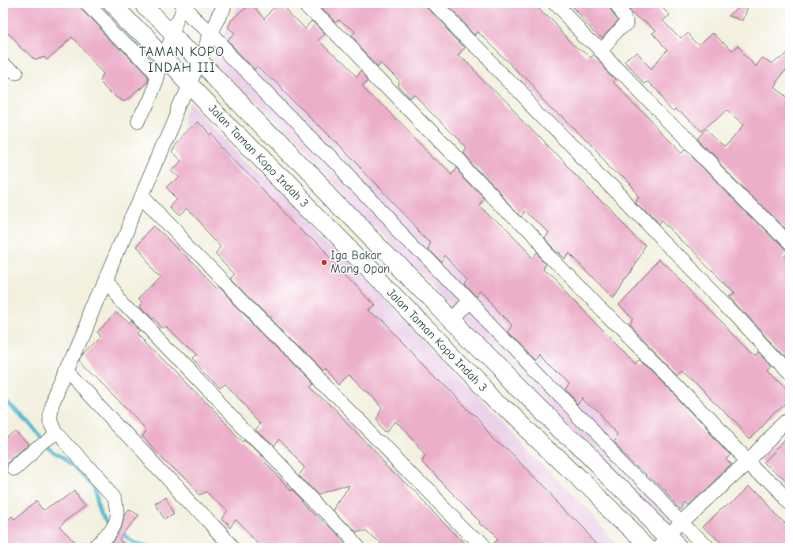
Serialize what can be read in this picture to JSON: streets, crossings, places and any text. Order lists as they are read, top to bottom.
{
  "streets": {
    "main road": ["Jalan Taman Kopo Indah 3"]
  },
  "districts": ["TAMAN KOPO INDAH III"],
  "places": ["Iga Bakar Mang Opan"]
}
